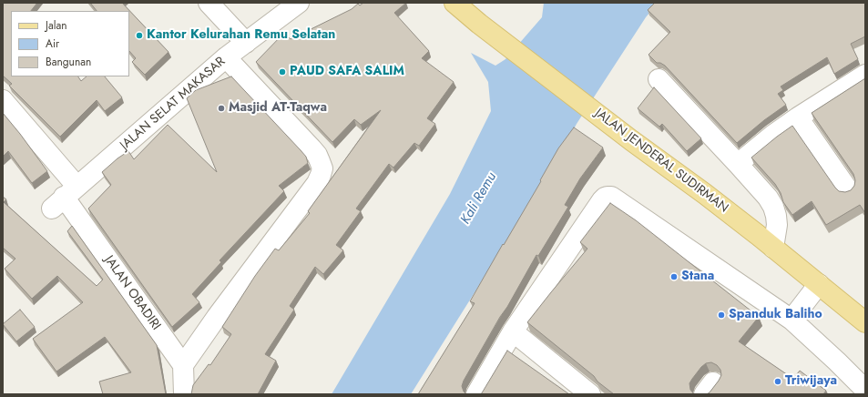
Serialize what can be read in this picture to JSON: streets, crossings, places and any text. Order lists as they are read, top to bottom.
{
  "streets": {
    "main road": ["JALAN JENDERAL SUDIRMAN"],
    "street": ["JALAN SELAT MAKASAR", "JALAN OBADIRI"]
  },
  "crossings": [
    ["JALAN SELAT MAKASAR", "JALAN OBADIRI"]
  ],
  "water": ["Kali Remu"],
  "places": [
    "Kantor Kelurahan Remu Selatan",
    "PAUD SAFA SALIM",
    "Masjid AT-Taqwa",
    "Stana",
    "Spanduk Baliho",
    "Triwijaya"
  ],
  "legend": ["Jalan", "Air", "Bangunan"]
}
